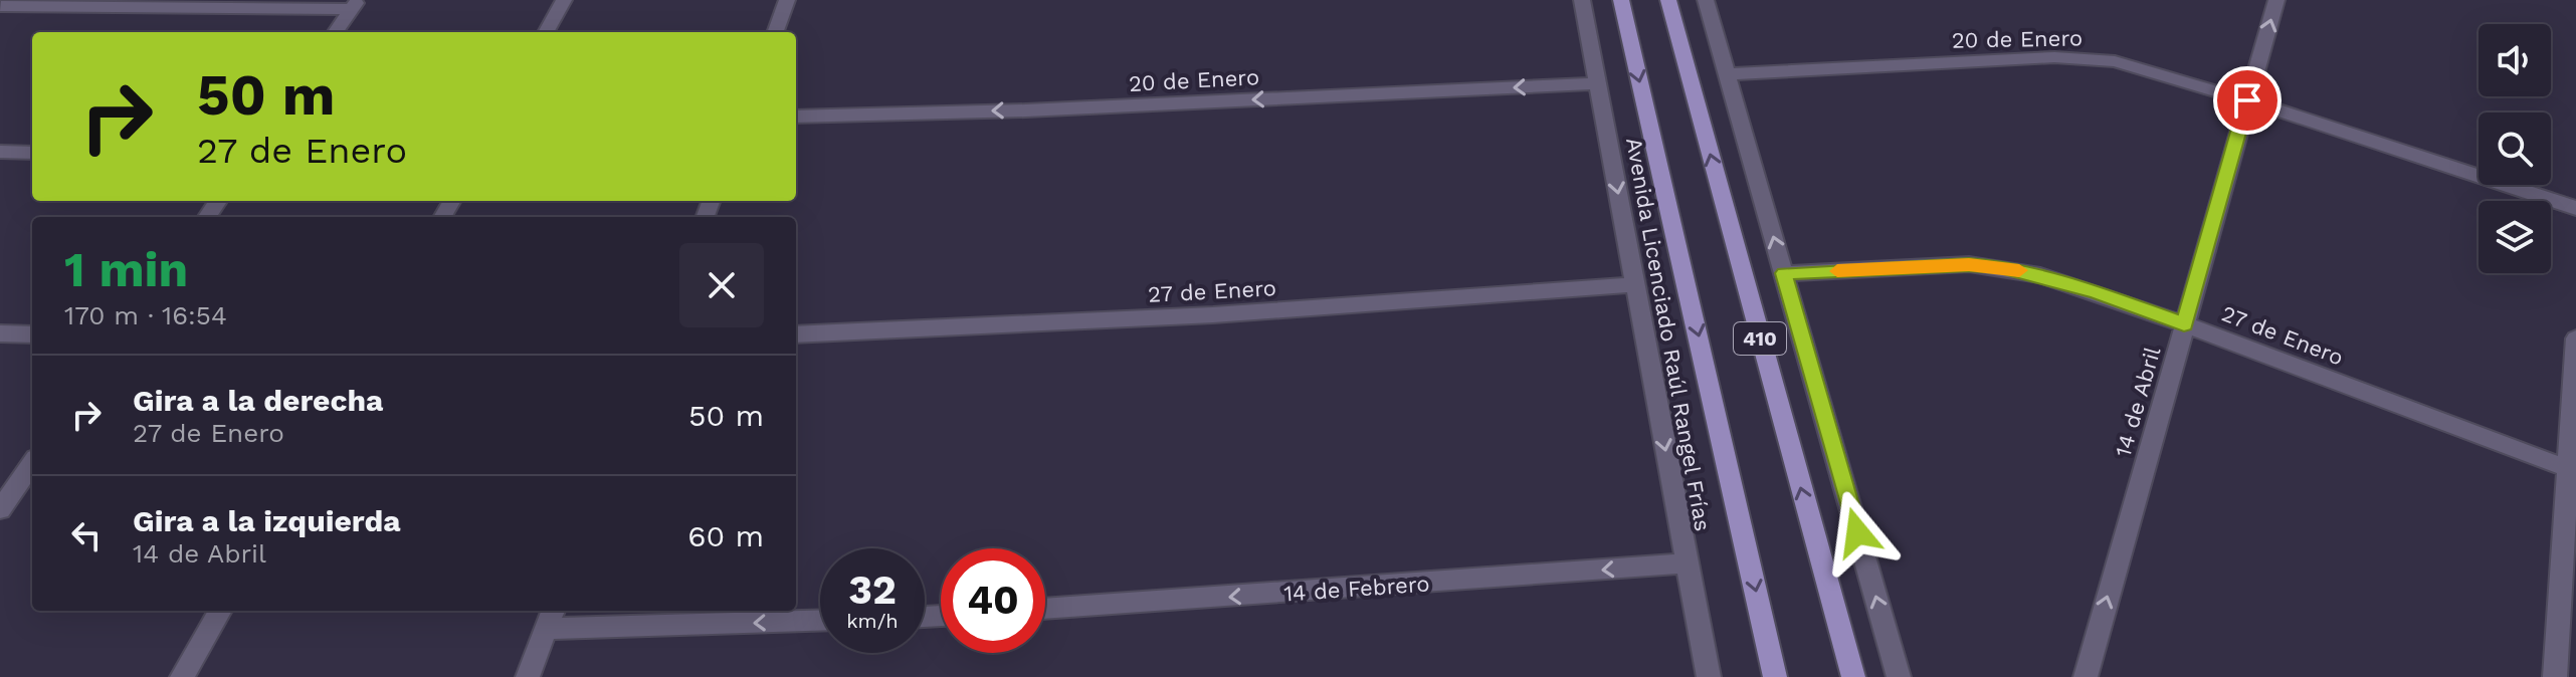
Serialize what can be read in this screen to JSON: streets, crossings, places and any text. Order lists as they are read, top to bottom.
{
  "streets": {
    "main road": ["410"],
    "street": [
      "20 de Enero",
      "27 de Enero",
      "Avenida Licenciado Raúl Rangel Frías",
      "14 de Abril",
      "14 de Febrero"
    ]
  },
  "crossings": [
    ["20 de Enero", "Avenida Licenciado Raúl Rangel Frías"],
    ["20 de Enero", "14 de Abril"],
    ["27 de Enero", "Avenida Licenciado Raúl Rangel Frías"],
    ["27 de Enero", "14 de Abril"],
    ["Avenida Licenciado Raúl Rangel Frías", "14 de Febrero"]
  ],
  "one_way": ["20 de Enero", "14 de Abril", "14 de Febrero"],
  "page": {
    "turn": ["50 m", "27 de Enero"],
    "heading": ["1 min", "170 m · 16:54"],
    "list": [
      {
        "name": "Gira a la derecha",
        "note": "27 de Enero",
        "value": "50 m"
      },
      {
        "name": "Gira a la izquierda",
        "note": "14 de Abril",
        "value": "60 m"
      }
    ],
    "speed": "32 km/h",
    "limit": "40"
  }
}
